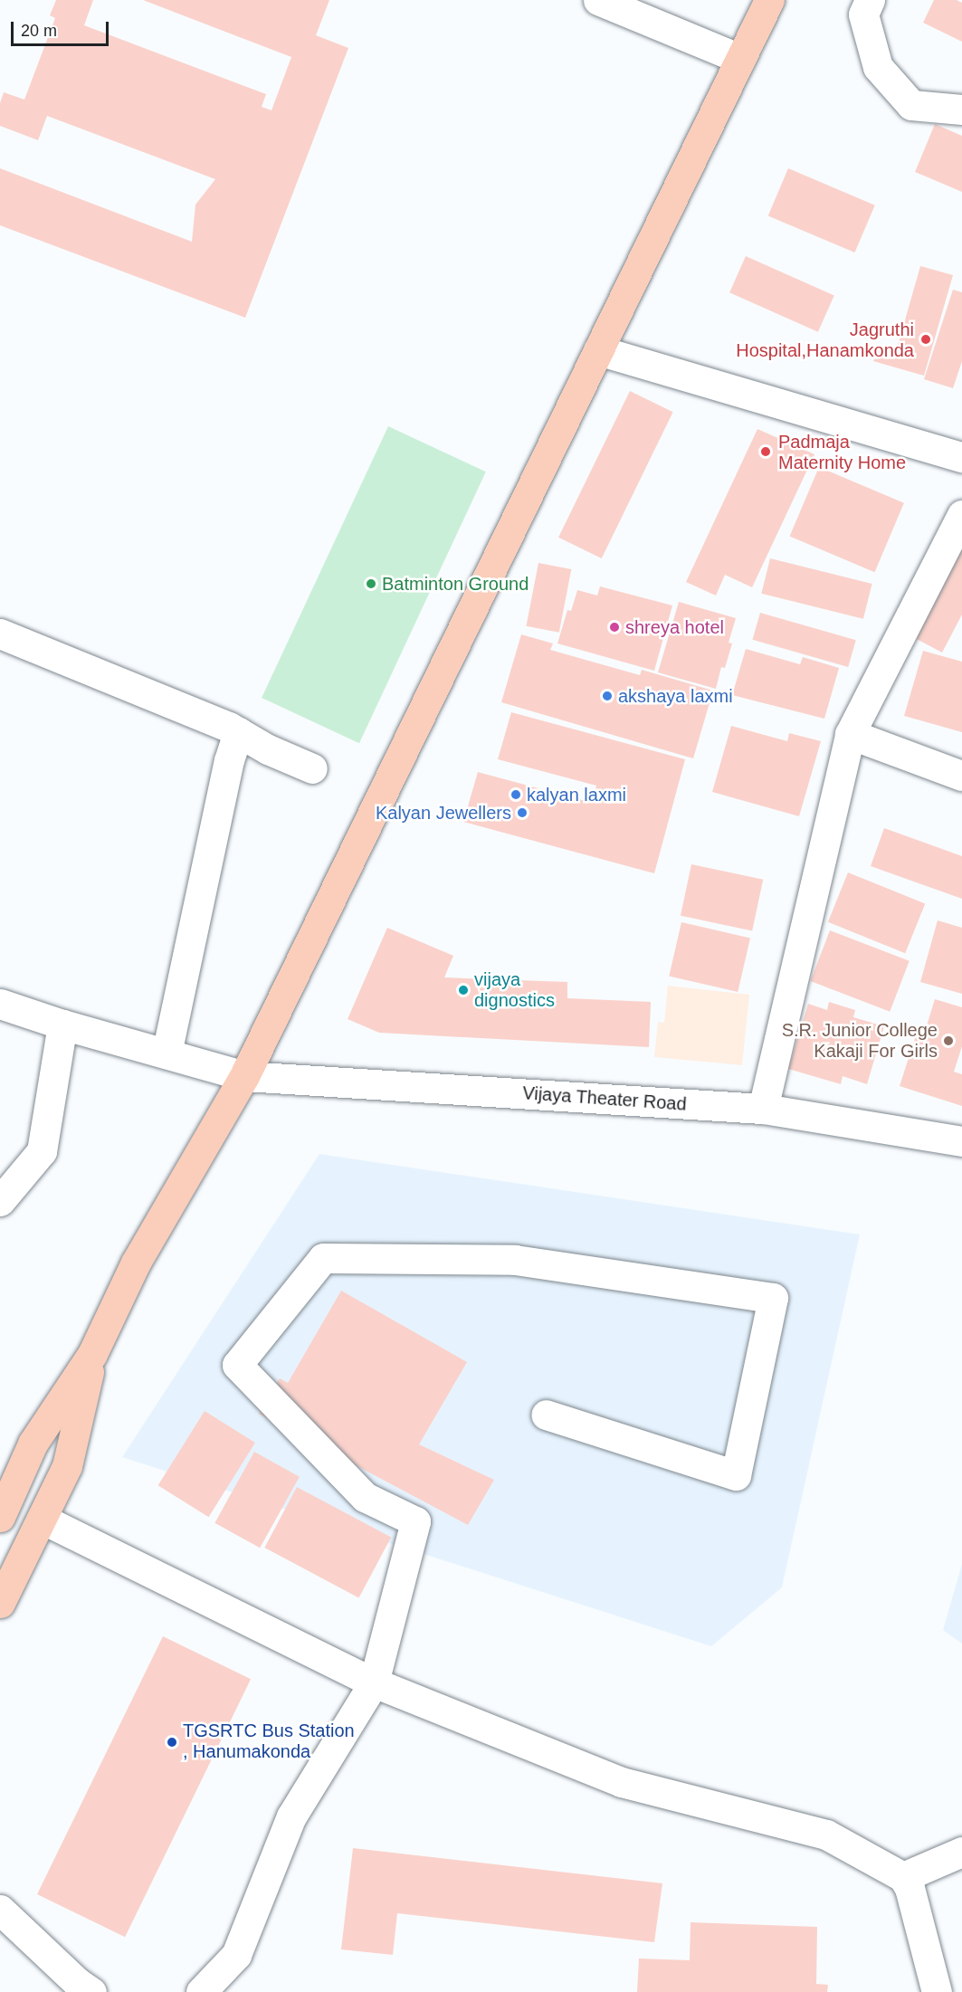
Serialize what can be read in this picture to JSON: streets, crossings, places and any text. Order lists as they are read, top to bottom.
{
  "streets": {
    "street": ["Vijaya Theater Road"]
  },
  "places": [
    "Jagruthi Hospital,Hanamkonda",
    "Padmaja Maternity Home",
    "Batminton Ground",
    "shreya hotel",
    "akshaya laxmi",
    "kalyan laxmi",
    "Kalyan Jewellers",
    "vijaya dignostics",
    "S.R. Junior College Kakaji For Girls",
    "TGSRTC Bus Station , Hanumakonda"
  ],
  "scale_bar": "20 m"
}
